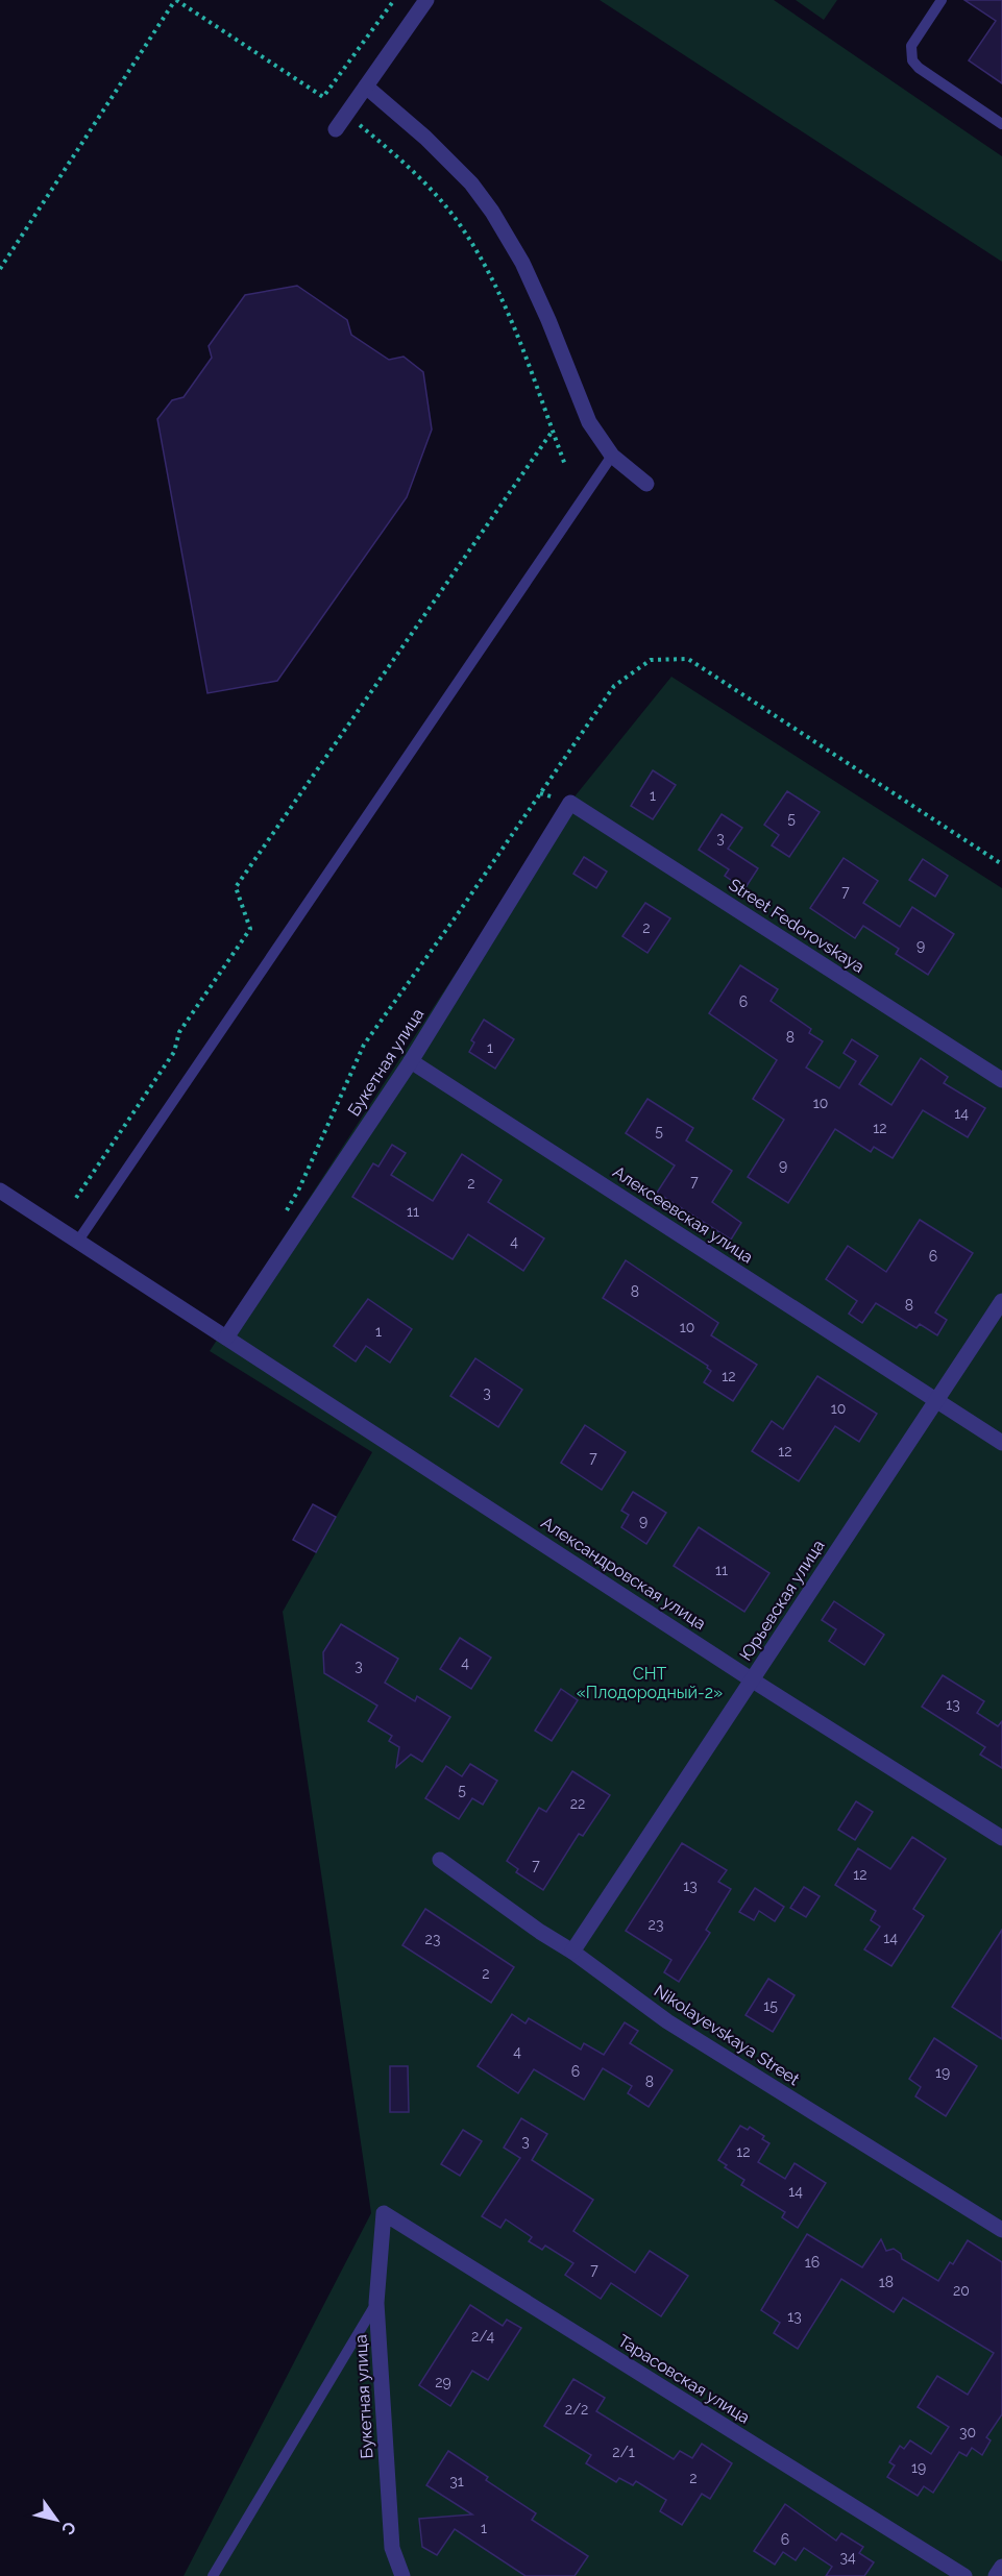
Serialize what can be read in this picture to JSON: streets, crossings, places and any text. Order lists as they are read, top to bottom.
{
  "streets": {
    "street": [
      "Street Fedorovskaya",
      "Букетная улица",
      "Алексеевская улица",
      "Александровская улица",
      "Юрьевская улица",
      "Nikolayevskaya Street",
      "Тарасовская улица"
    ]
  },
  "crossings": [
    ["Street Fedorovskaya", "Букетная улица"],
    ["Букетная улица", "Алексеевская улица"],
    ["Букетная улица", "Александровская улица"],
    ["Букетная улица", "Тарасовская улица"],
    ["Алексеевская улица", "Юрьевская улица"],
    ["Александровская улица", "Юрьевская улица"],
    ["Юрьевская улица", "Nikolayevskaya Street"]
  ],
  "parks": ["СНТ «Плодородный-2»"],
  "house_numbers": [
    "1",
    "5",
    "3",
    "7",
    "2",
    "9",
    "6",
    "8",
    "1",
    "10",
    "14",
    "12",
    "5",
    "9",
    "7",
    "2",
    "11",
    "4",
    "6",
    "8",
    "8",
    "10",
    "1",
    "12",
    "3",
    "10",
    "12",
    "7",
    "9",
    "11",
    "4",
    "3",
    "13",
    "5",
    "22",
    "7",
    "12",
    "13",
    "23",
    "14",
    "23",
    "2",
    "15",
    "4",
    "6",
    "19",
    "8",
    "3",
    "12",
    "14",
    "16",
    "7",
    "18",
    "20",
    "13",
    "2/4",
    "29",
    "2/2",
    "30",
    "2/1",
    "19",
    "2",
    "31",
    "1",
    "6",
    "34"
  ],
  "north": "bottom right"
}
